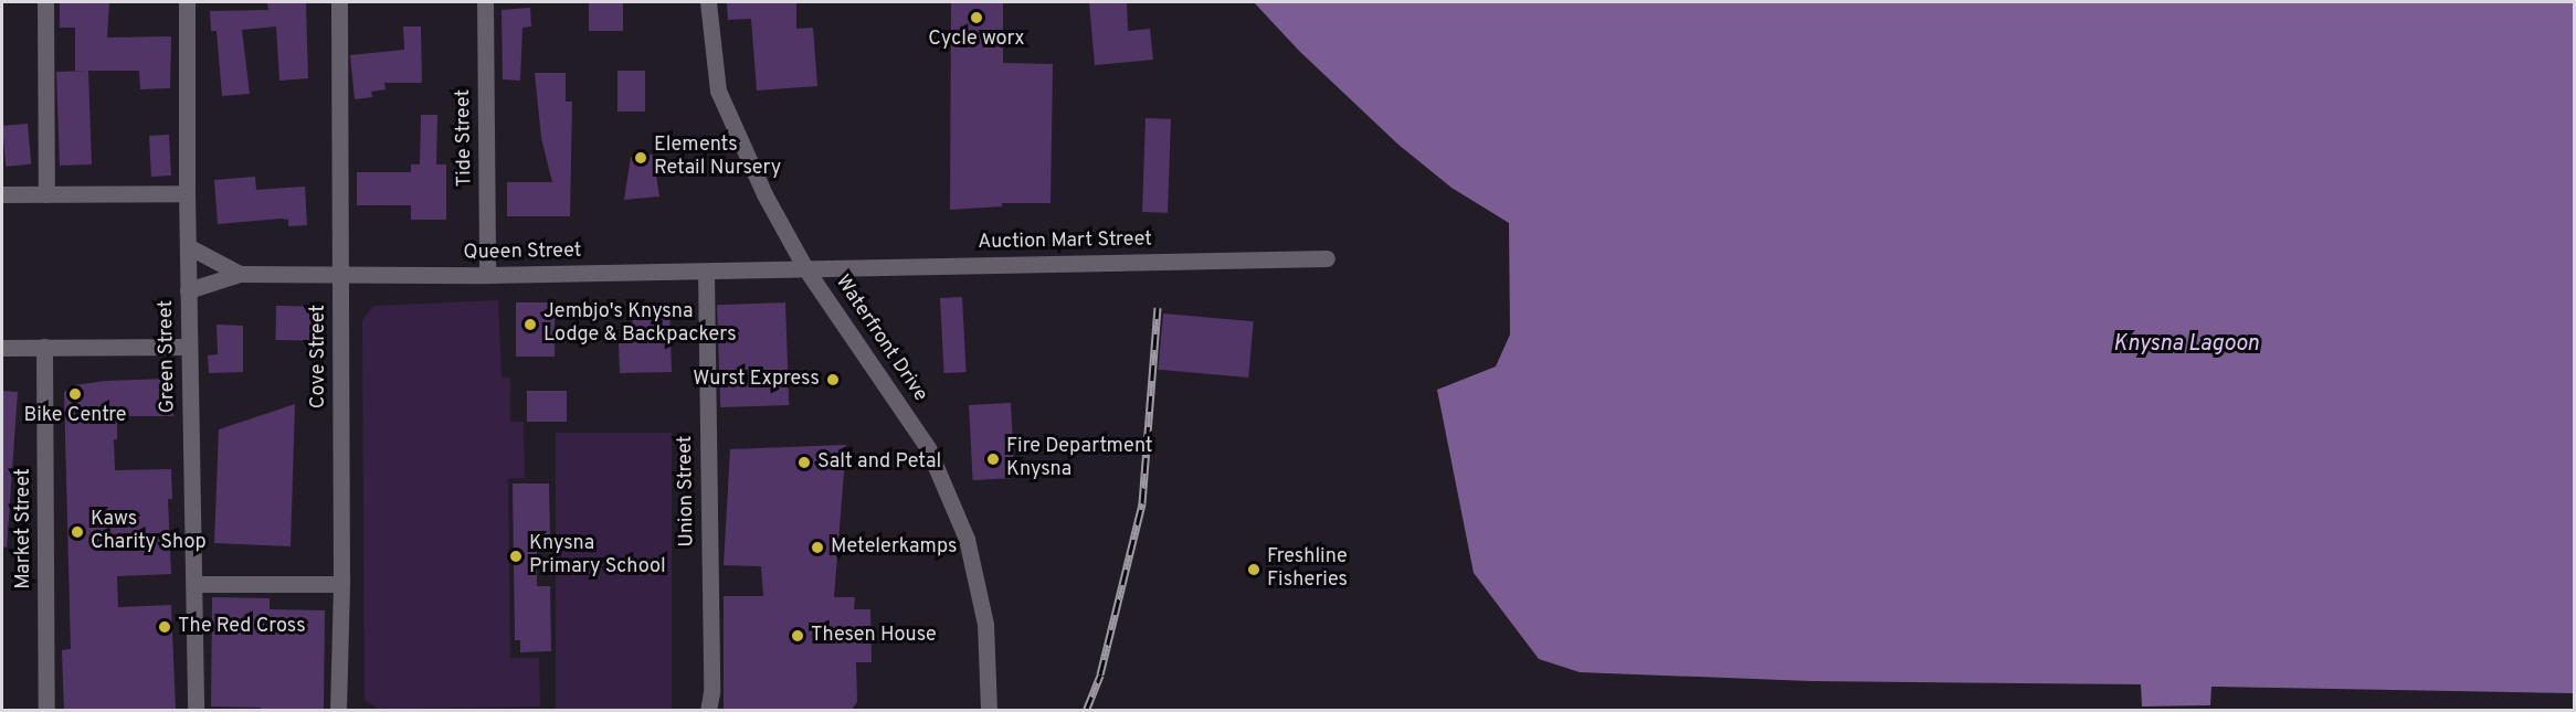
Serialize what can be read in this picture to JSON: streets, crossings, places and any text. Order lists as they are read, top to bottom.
{
  "streets": {
    "street": [
      "Tide Street",
      "Auction Mart Street",
      "Queen Street",
      "Waterfront Drive",
      "Green Street",
      "Cove Street",
      "Union Street",
      "Market Street"
    ]
  },
  "crossings": [
    ["Tide Street", "Queen Street"],
    ["Auction Mart Street", "Queen Street"],
    ["Auction Mart Street", "Waterfront Drive"],
    ["Queen Street", "Waterfront Drive"],
    ["Queen Street", "Green Street"],
    ["Queen Street", "Cove Street"],
    ["Queen Street", "Union Street"]
  ],
  "water": ["Knysna Lagoon"],
  "places": [
    "Cycle worx",
    "Elements Retail Nursery",
    "Jembjo's Knysna Lodge & Backpackers",
    "Wurst Express",
    "Bike Centre",
    "Fire Department Knysna",
    "Salt and Petal",
    "Kaws Charity Shop",
    "Metelerkamps",
    "Knysna Primary School",
    "Freshline Fisheries",
    "The Red Cross",
    "Thesen House"
  ]
}
